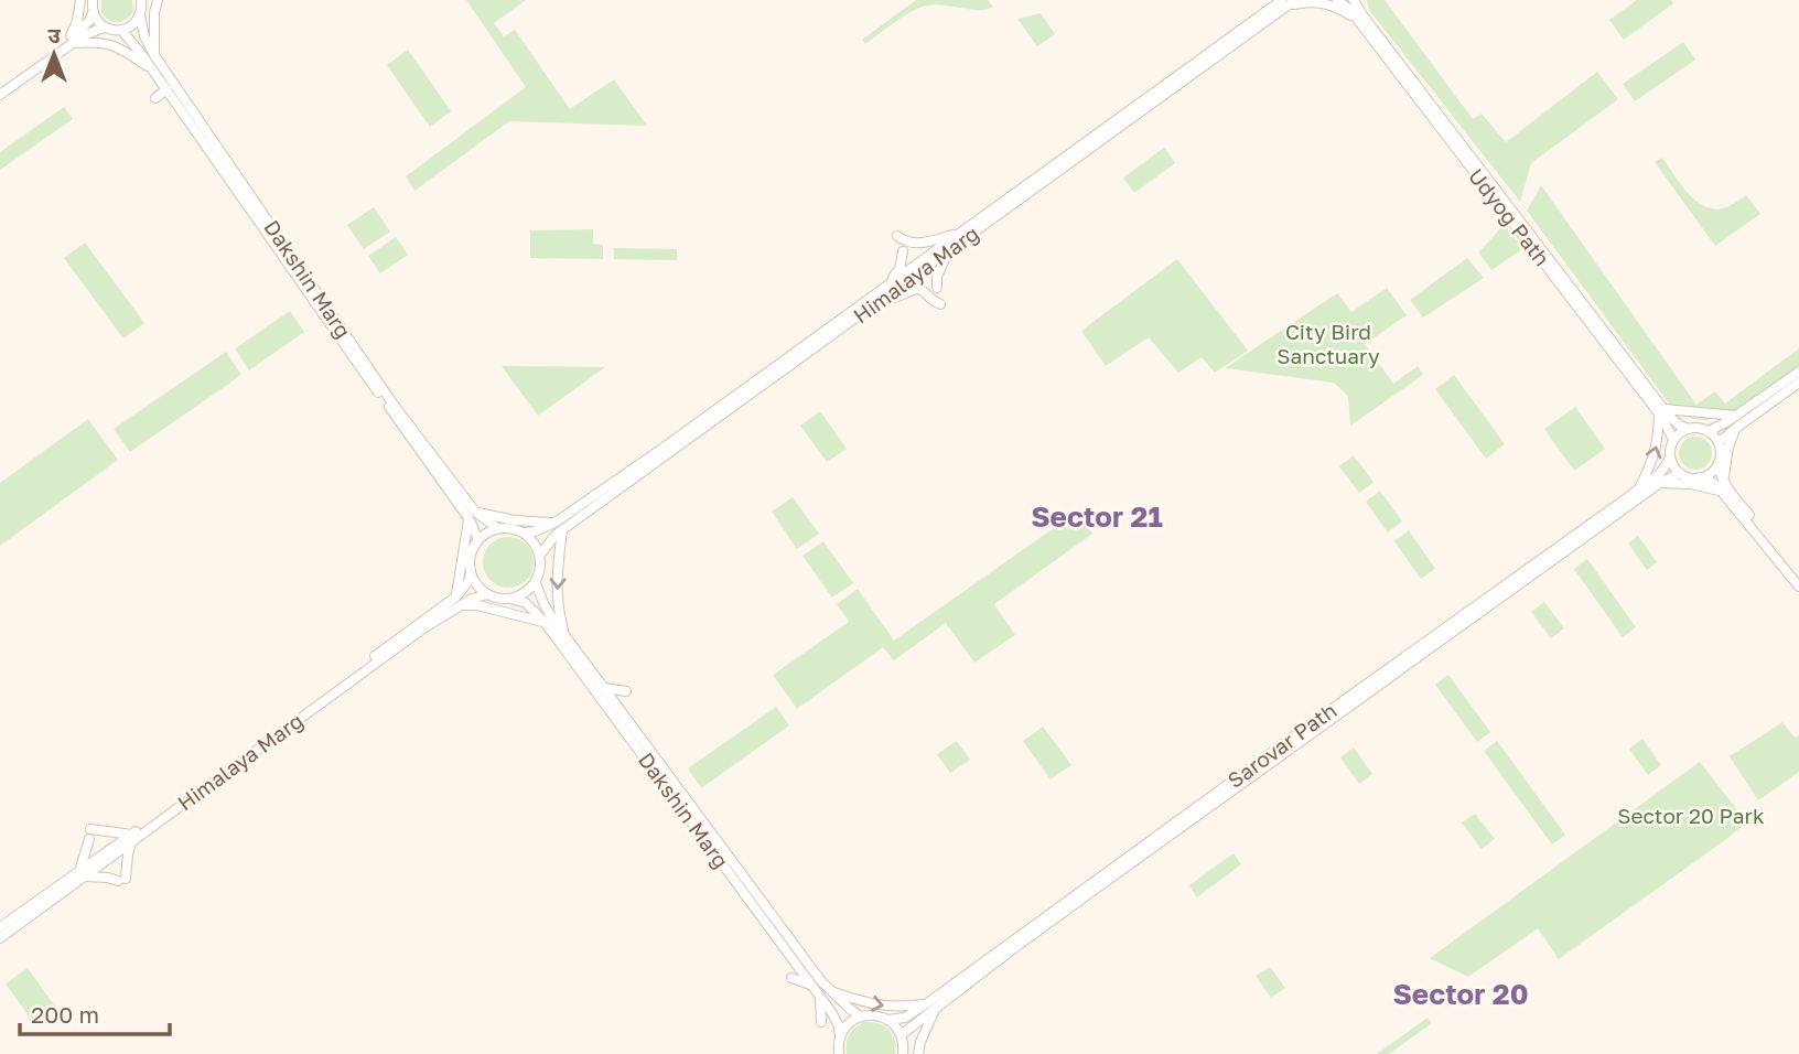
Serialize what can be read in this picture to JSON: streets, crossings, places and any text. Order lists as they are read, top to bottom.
{
  "streets": {
    "main road": [
      "Udyog Path",
      "Himalaya Marg",
      "Dakshin Marg",
      "Sarovar Path"
    ]
  },
  "crossings": [
    ["Udyog Path", "Sarovar Path"],
    ["Himalaya Marg", "Dakshin Marg"]
  ],
  "districts": ["Sector 21", "Sector 20"],
  "parks": ["City Bird Sanctuary", "Sector 20 Park"],
  "scale_bar": "200 m",
  "north": "top"
}
